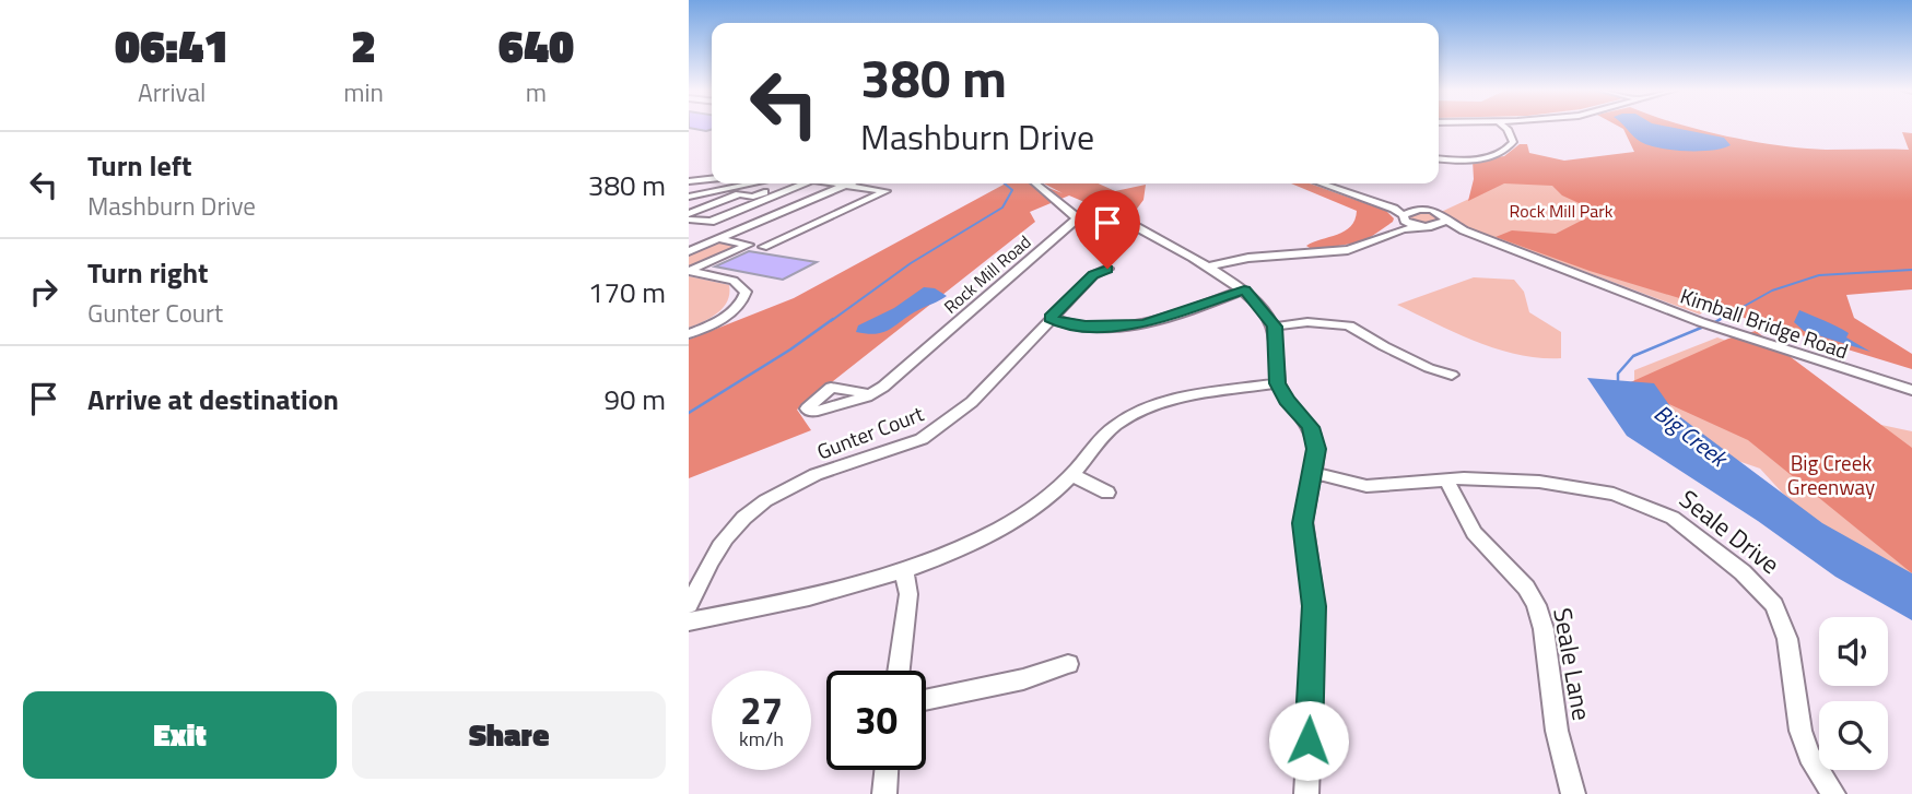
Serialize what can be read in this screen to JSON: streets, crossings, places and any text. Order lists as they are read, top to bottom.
{
  "streets": {
    "street": [
      "Rock Mill Road",
      "Kimball Bridge Road",
      "Gunter Court",
      "Seale Drive",
      "Seale Lane"
    ]
  },
  "crossings": [
    ["Seale Drive", "Seale Lane"]
  ],
  "water": ["Big Creek"],
  "parks": ["Rock Mill Park", "Big Creek Greenway"],
  "page": {
    "eta": [
      "06:41",
      "Arrival",
      "2",
      "min",
      "640",
      "m"
    ],
    "turn": ["380 m", "Mashburn Drive"],
    "list": [
      {
        "name": "Turn left",
        "note": "Mashburn Drive",
        "value": "380 m"
      },
      {
        "name": "Turn right",
        "note": "Gunter Court",
        "value": "170 m"
      },
      {
        "name": "Arrive at destination",
        "value": "90 m"
      }
    ],
    "speed": "27 km/h",
    "limit": "30",
    "buttons": ["Exit", "Share"]
  }
}
